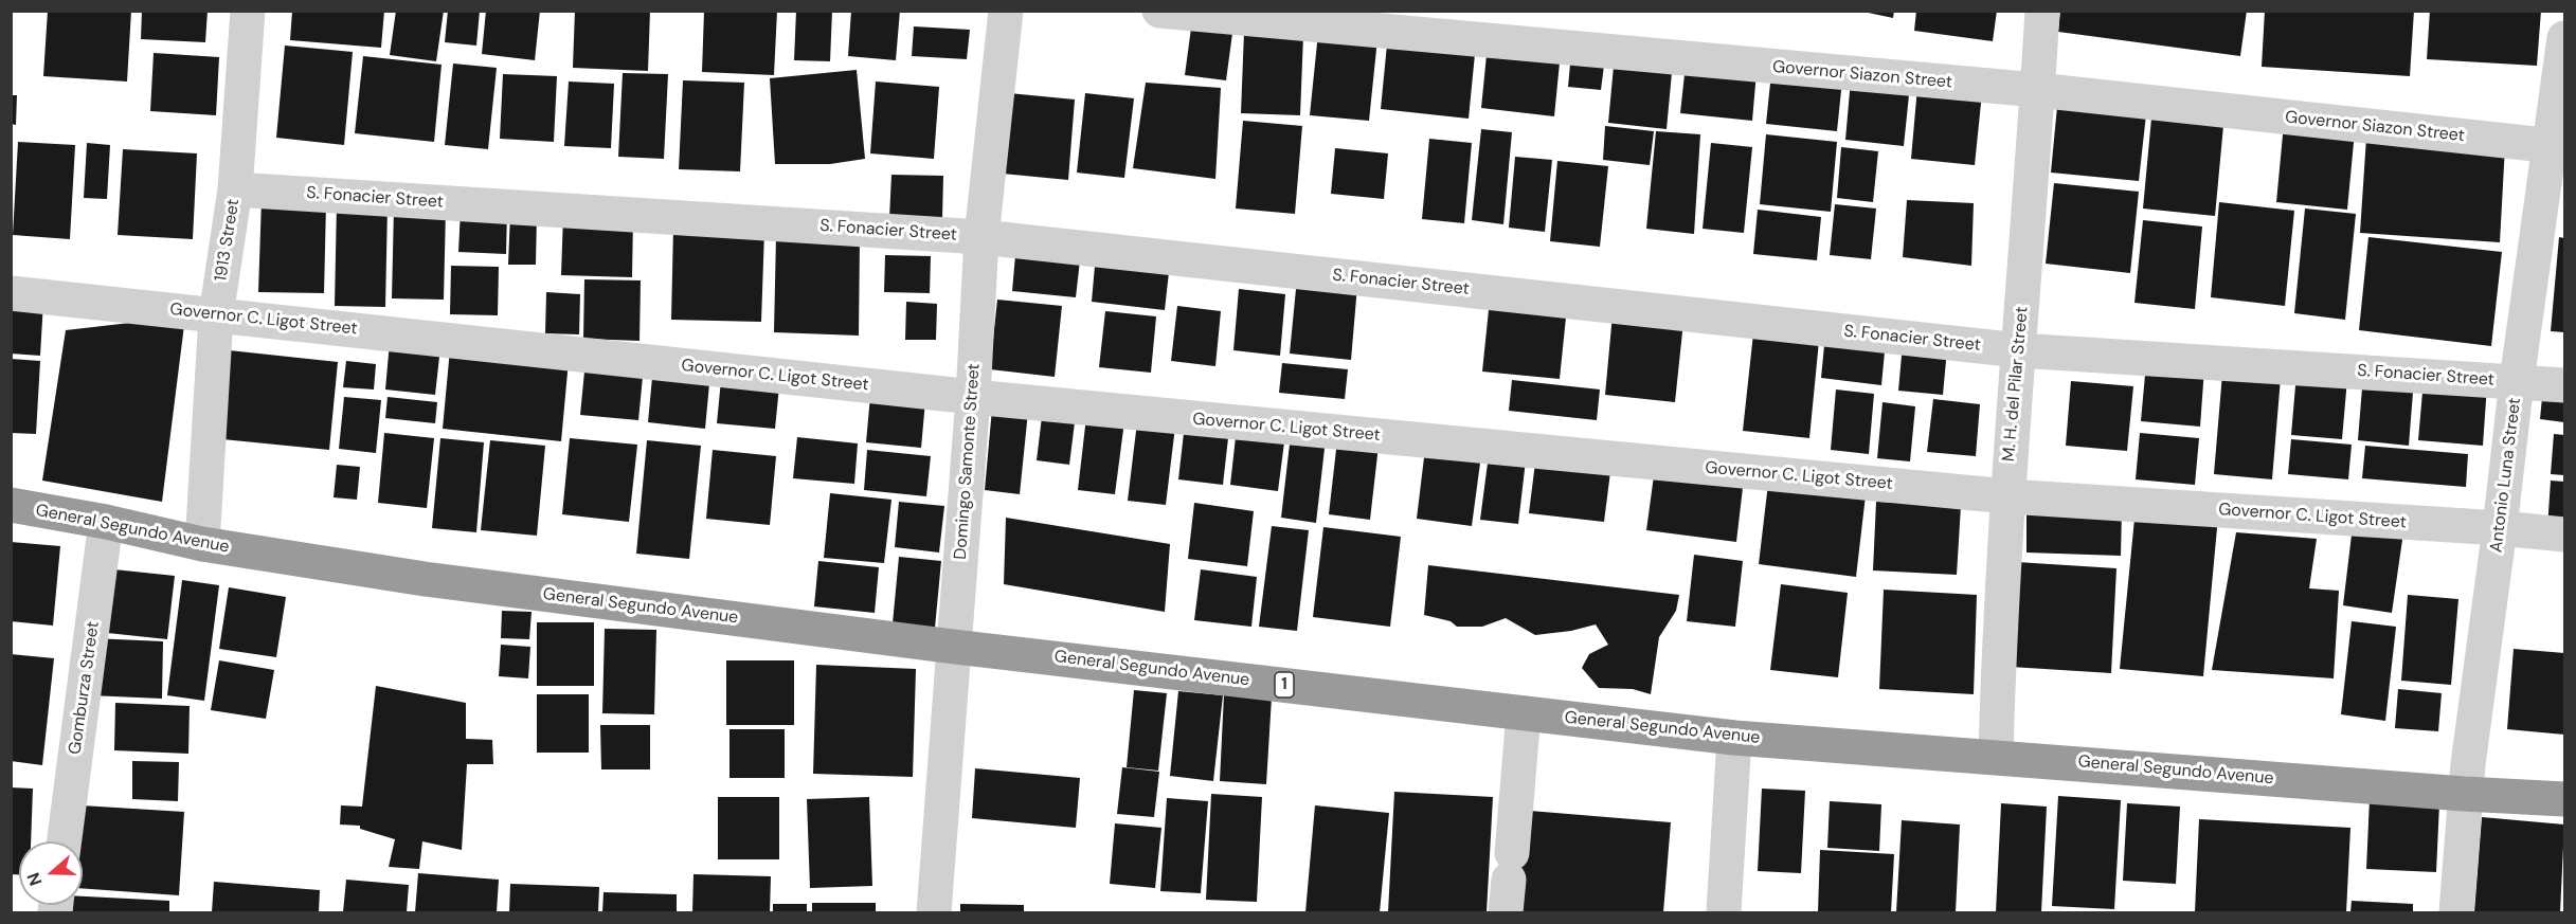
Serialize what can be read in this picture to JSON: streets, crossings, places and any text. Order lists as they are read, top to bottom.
{
  "streets": {
    "highway": ["General Segundo Avenue", "1"],
    "street": [
      "Governor Siazon Street",
      "S. Fonacier Street",
      "1913 Street",
      "Governor C. Ligot Street",
      "M. H. del Pilar Street",
      "Domingo Samonte Street",
      "Antonio Luna Street",
      "Gomburza Street"
    ]
  },
  "crossings": [
    ["Governor Siazon Street", "M. H. del Pilar Street"],
    ["Governor Siazon Street", "Antonio Luna Street"],
    ["S. Fonacier Street", "1913 Street"],
    ["S. Fonacier Street", "M. H. del Pilar Street"],
    ["S. Fonacier Street", "Domingo Samonte Street"],
    ["S. Fonacier Street", "Antonio Luna Street"],
    ["1913 Street", "Governor C. Ligot Street"],
    ["1913 Street", "General Segundo Avenue"],
    ["Governor C. Ligot Street", "M. H. del Pilar Street"],
    ["Governor C. Ligot Street", "Domingo Samonte Street"],
    ["Governor C. Ligot Street", "Antonio Luna Street"],
    ["M. H. del Pilar Street", "General Segundo Avenue"],
    ["Domingo Samonte Street", "General Segundo Avenue"],
    ["Antonio Luna Street", "General Segundo Avenue"],
    ["General Segundo Avenue", "Gomburza Street"]
  ],
  "north": "left"
}
